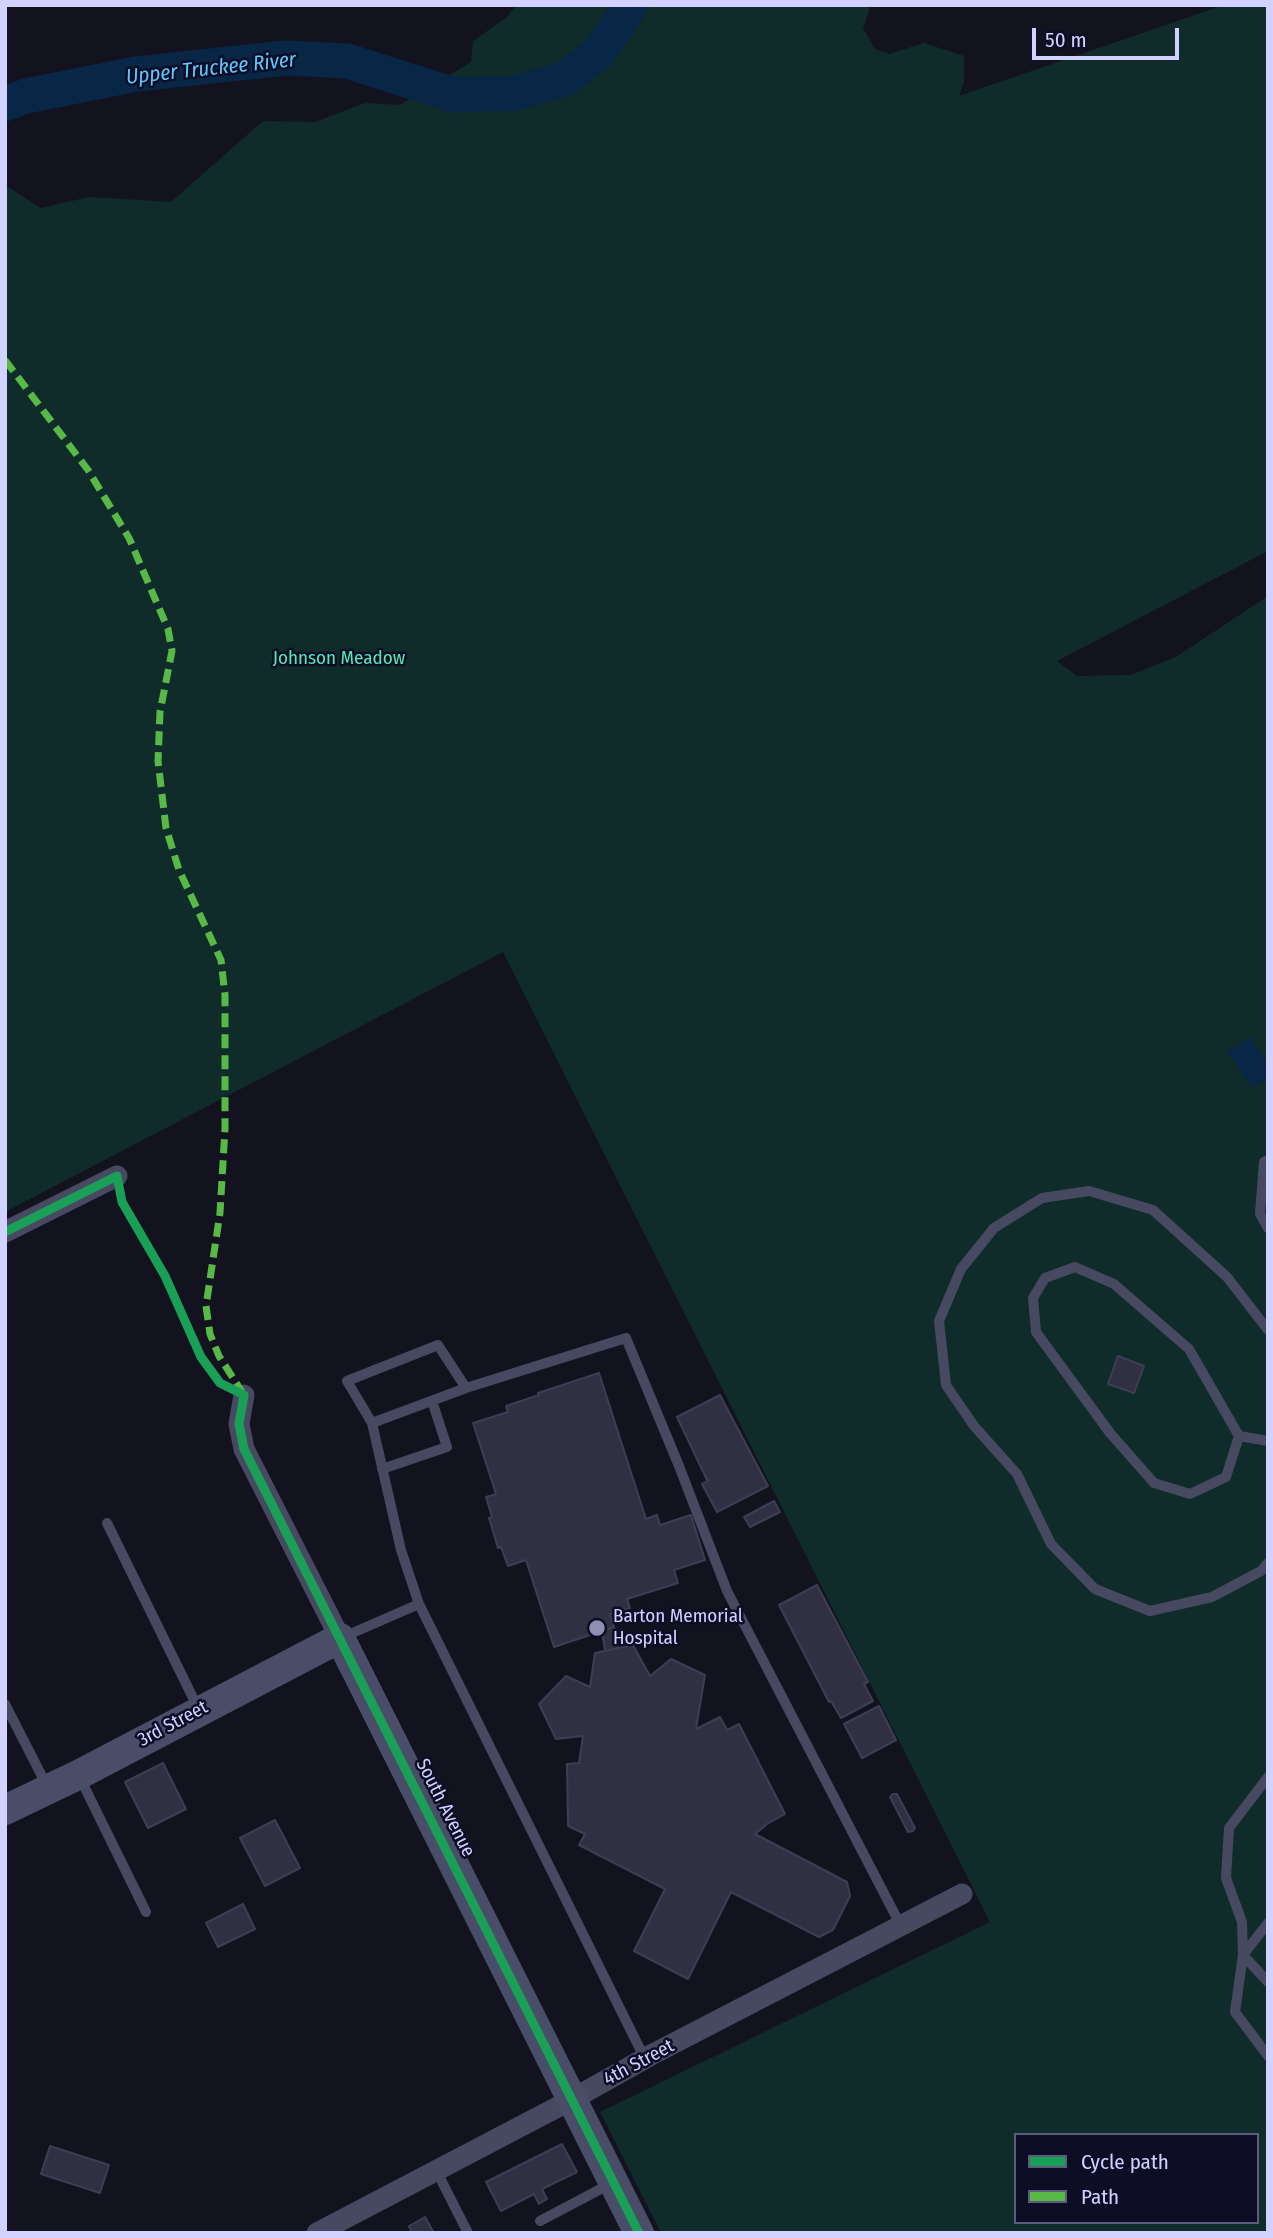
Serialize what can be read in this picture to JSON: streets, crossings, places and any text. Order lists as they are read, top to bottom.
{
  "streets": {
    "street": ["3rd Street", "South Avenue", "4th Street"]
  },
  "crossings": [
    ["3rd Street", "South Avenue"],
    ["South Avenue", "4th Street"]
  ],
  "water": ["Upper Truckee River"],
  "parks": ["Johnson Meadow"],
  "places": ["Barton Memorial Hospital"],
  "legend": ["Cycle path", "Path"],
  "scale_bar": "50 m"
}
